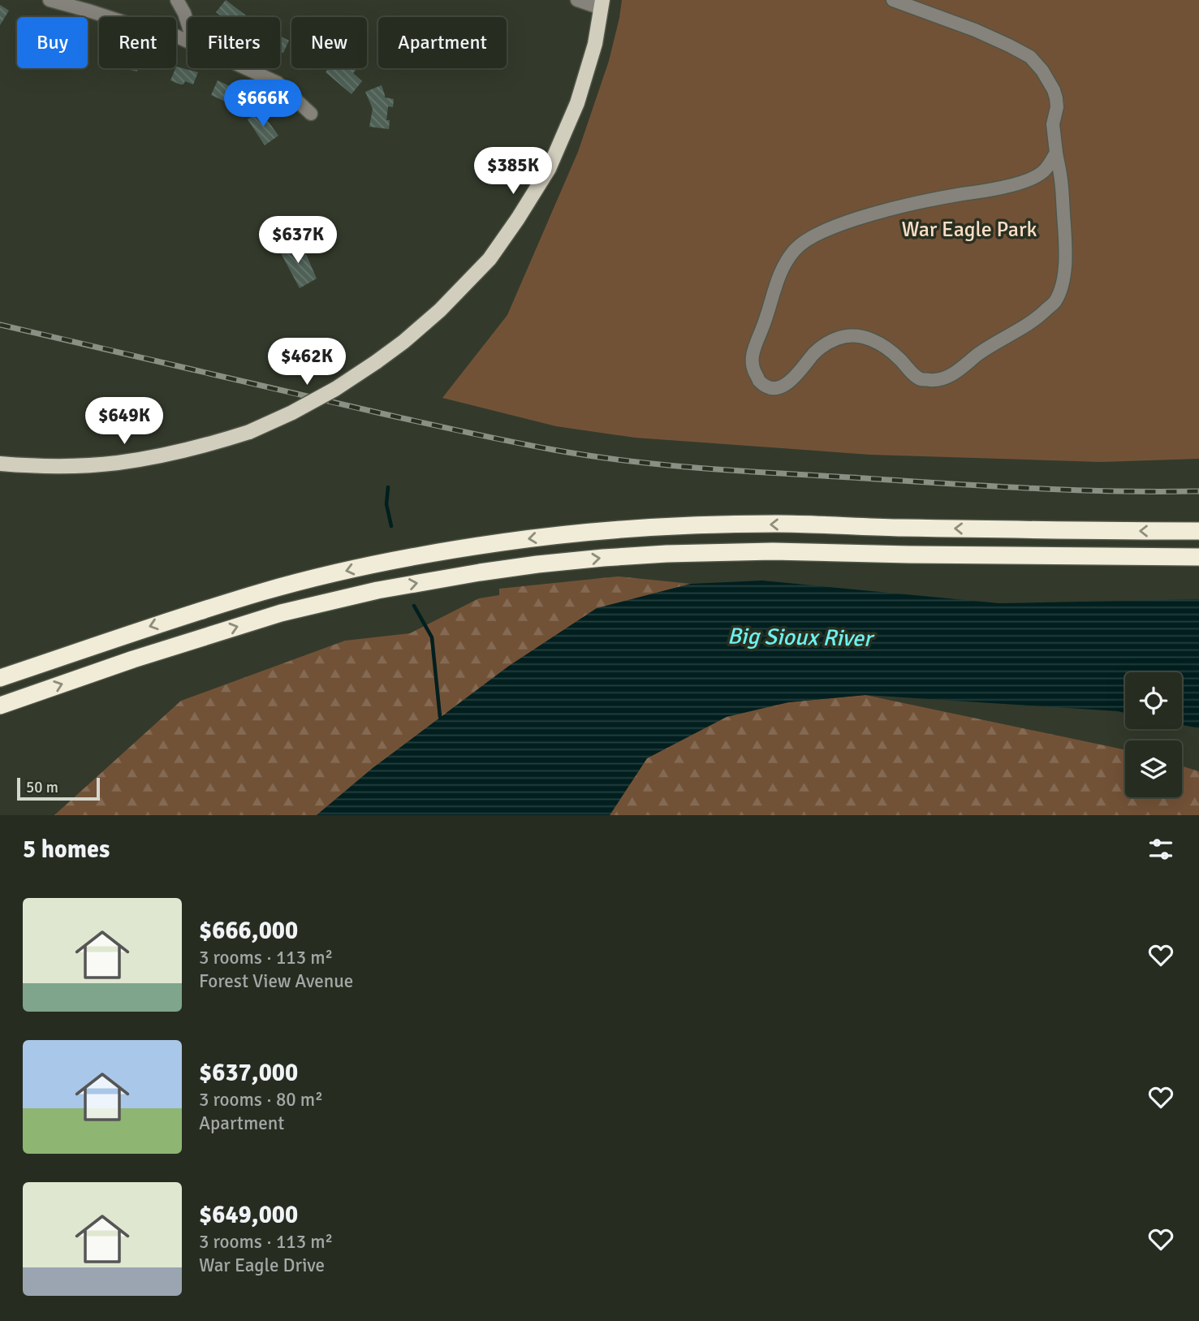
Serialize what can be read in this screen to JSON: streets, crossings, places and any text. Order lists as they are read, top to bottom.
{
  "water": ["Big Sioux River"],
  "parks": ["War Eagle Park"],
  "scale_bar": "50 m",
  "page": {
    "chip": [
      "Buy",
      "Rent",
      "Filters",
      "New",
      "Apartment"
    ],
    "price": [
      "$666K",
      "$385K",
      "$637K",
      "$462K",
      "$649K"
    ],
    "scale": "50 m",
    "heading": "5 homes",
    "list": [
      {
        "name": "$666,000",
        "note": "3 rooms · 113 m² · Forest View Avenue"
      },
      {
        "name": "$637,000",
        "note": "3 rooms · 80 m² · Apartment"
      },
      {
        "name": "$649,000",
        "note": "3 rooms · 113 m² · War Eagle Drive"
      }
    ]
  }
}
